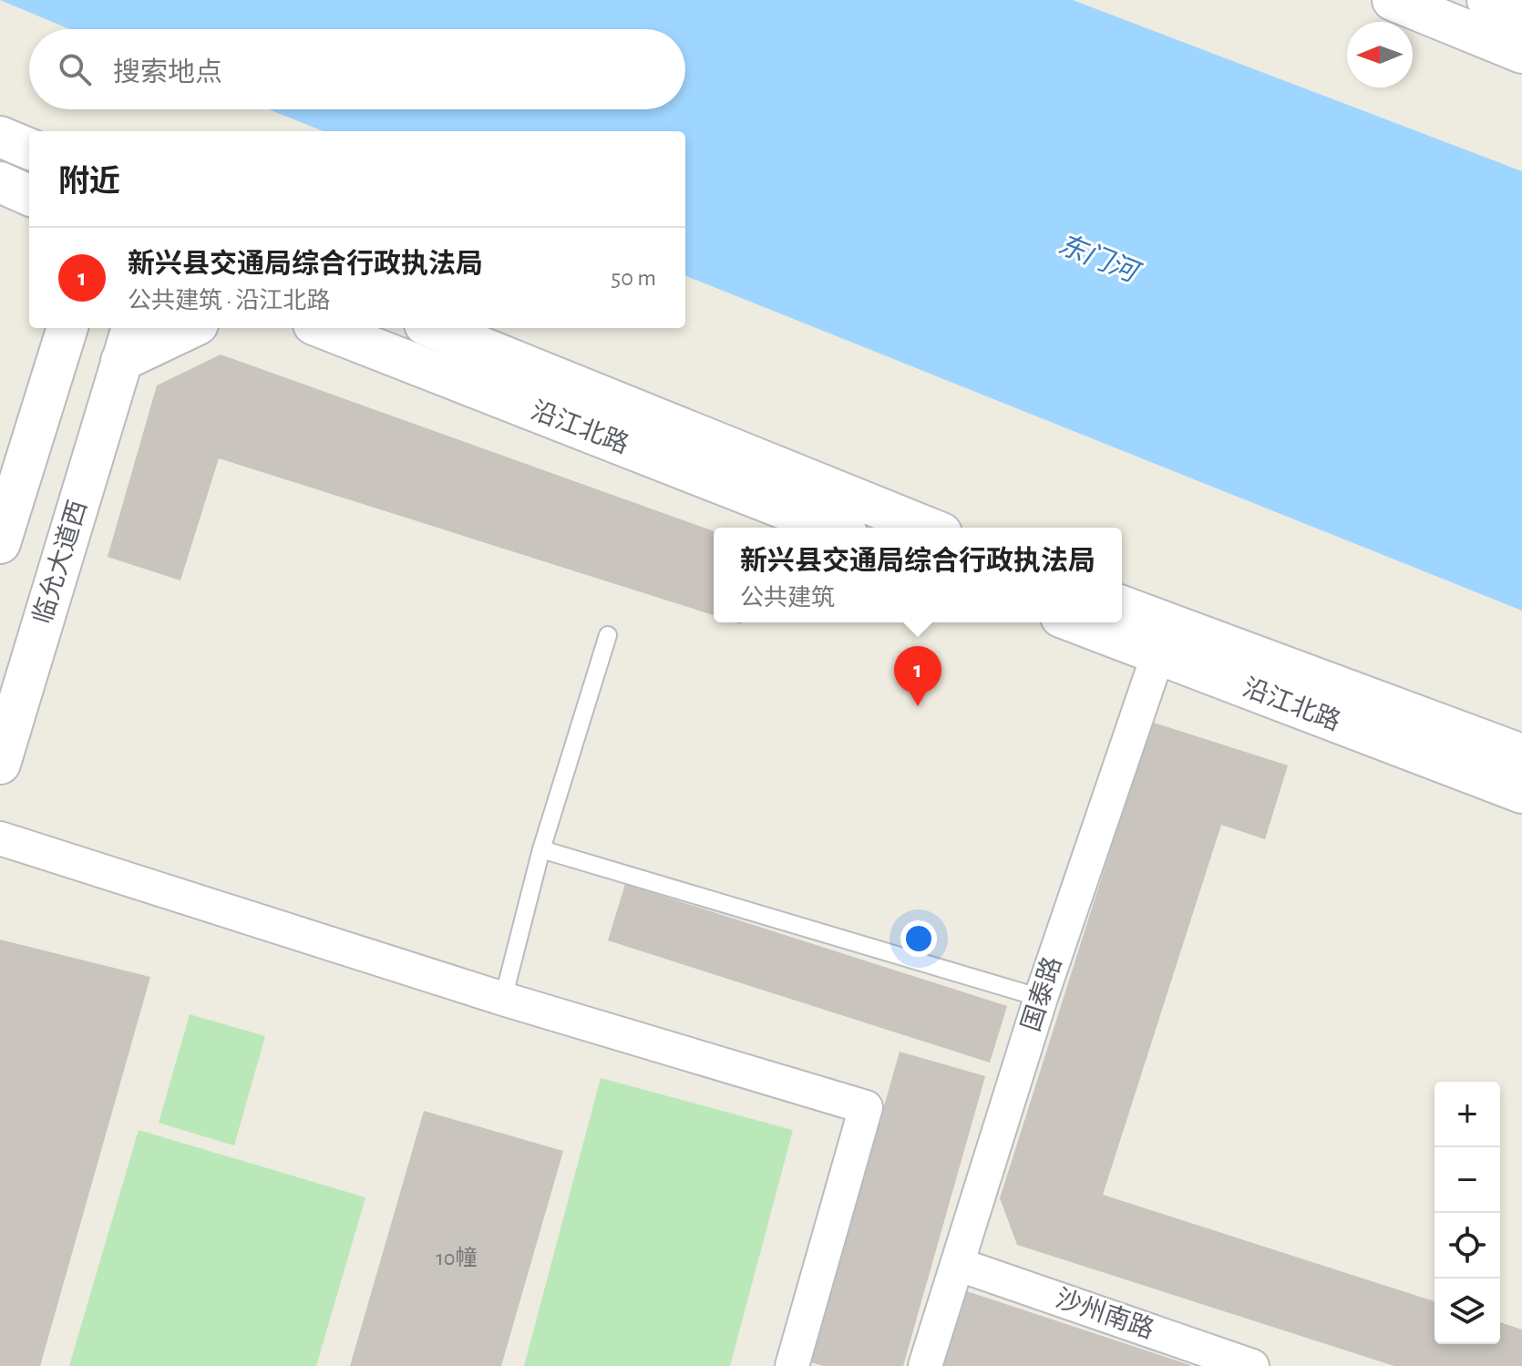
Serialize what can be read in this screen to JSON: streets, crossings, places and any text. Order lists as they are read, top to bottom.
{
  "streets": {
    "main road": ["沿江北路", "临允大道西"],
    "street": ["国泰路", "沙州南路"]
  },
  "crossings": [
    ["沿江北路", "国泰路"],
    ["国泰路", "沙州南路"]
  ],
  "water": ["东门河"],
  "house_numbers": ["10幢"],
  "north": "left",
  "page": {
    "search": "搜索地点",
    "heading": "附近",
    "list": [
      {
        "mark": "1",
        "name": "新兴县交通局综合行政执法局",
        "note": "公共建筑 · 沿江北路",
        "value": "50 m"
      }
    ],
    "popup": ["新兴县交通局综合行政执法局", "公共建筑"],
    "pins": "1",
    "map_buttons": ["+", "−"]
  }
}
